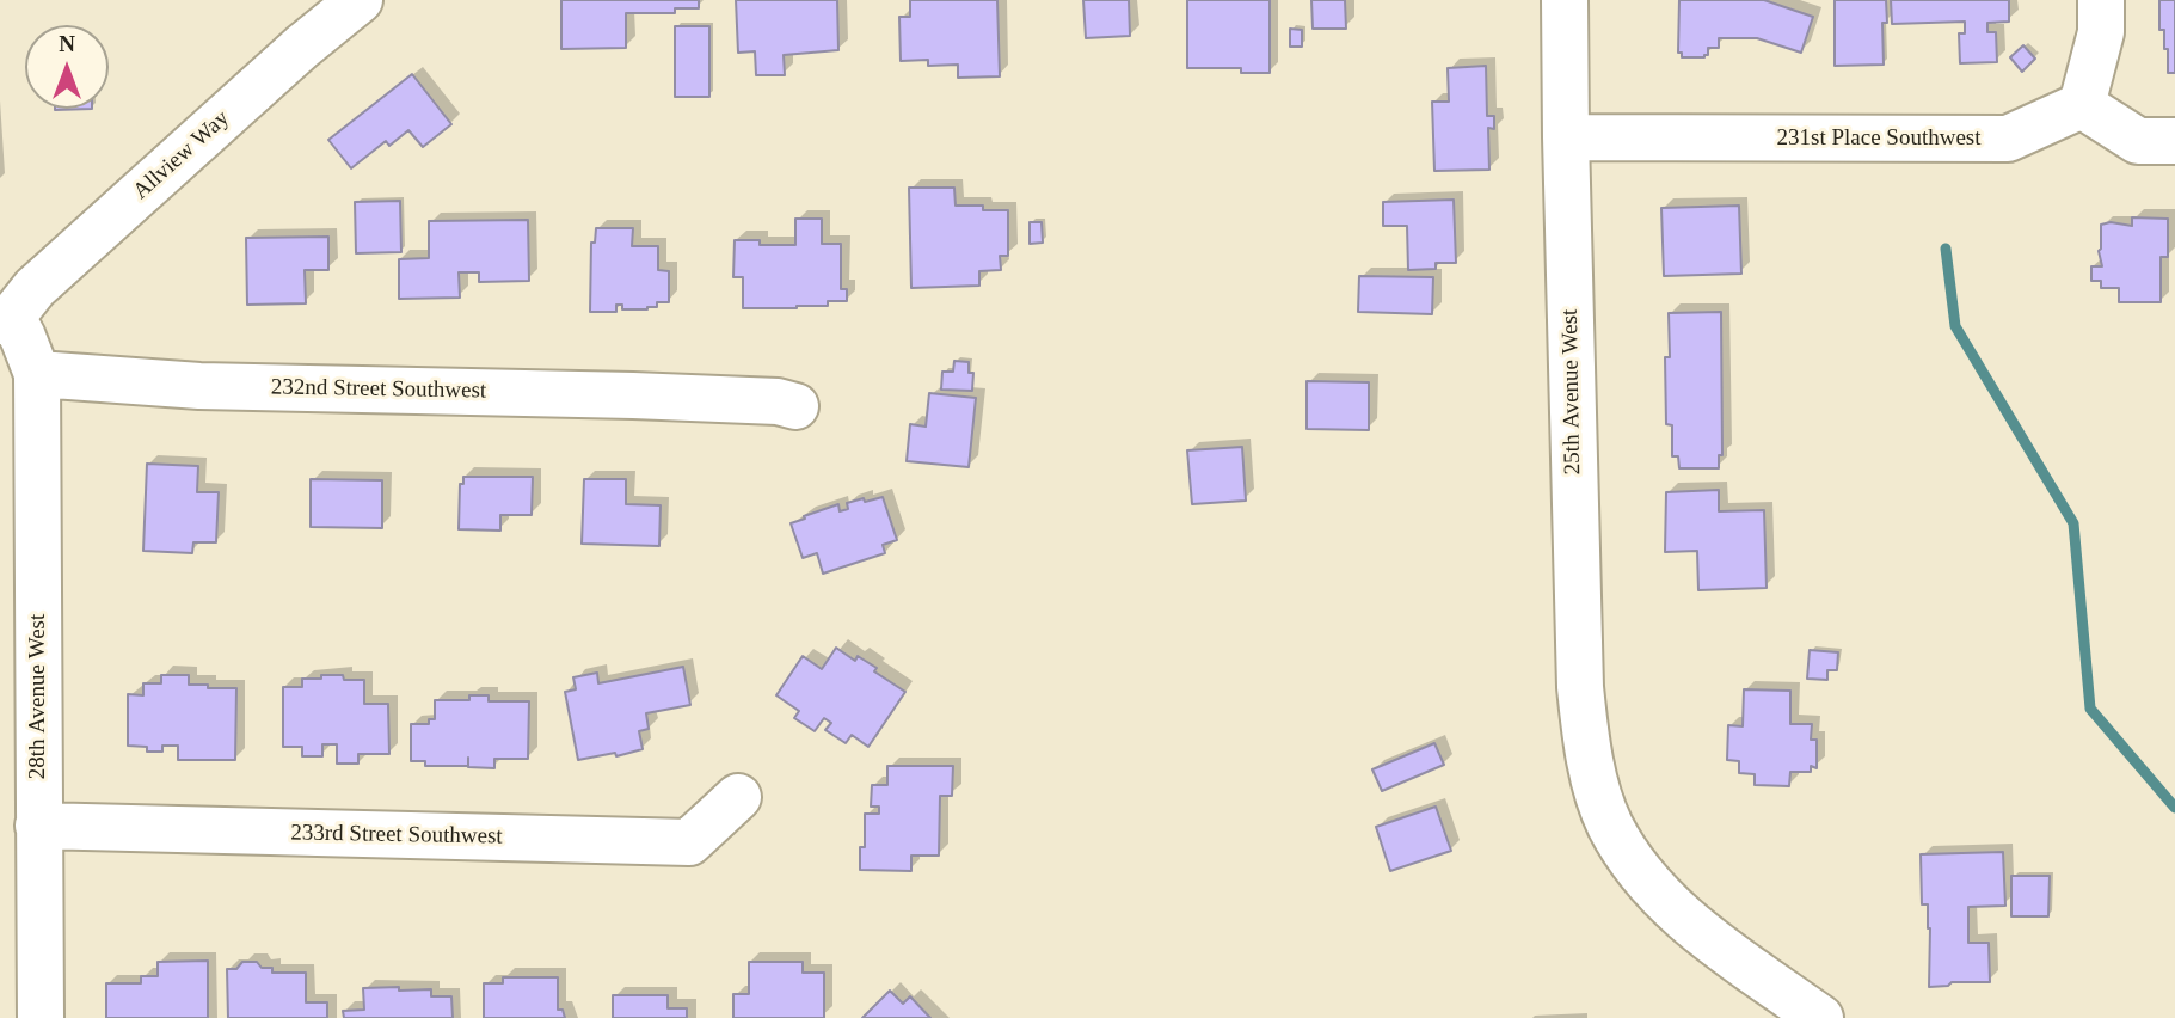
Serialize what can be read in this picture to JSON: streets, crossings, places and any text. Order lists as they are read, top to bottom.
{
  "streets": {
    "street": [
      "231st Place Southwest",
      "Allview Way",
      "232nd Street Southwest",
      "25th Avenue West",
      "28th Avenue West",
      "233rd Street Southwest"
    ]
  },
  "crossings": [
    ["231st Place Southwest", "25th Avenue West"],
    ["232nd Street Southwest", "28th Avenue West"],
    ["28th Avenue West", "233rd Street Southwest"]
  ],
  "north": "top"
}
